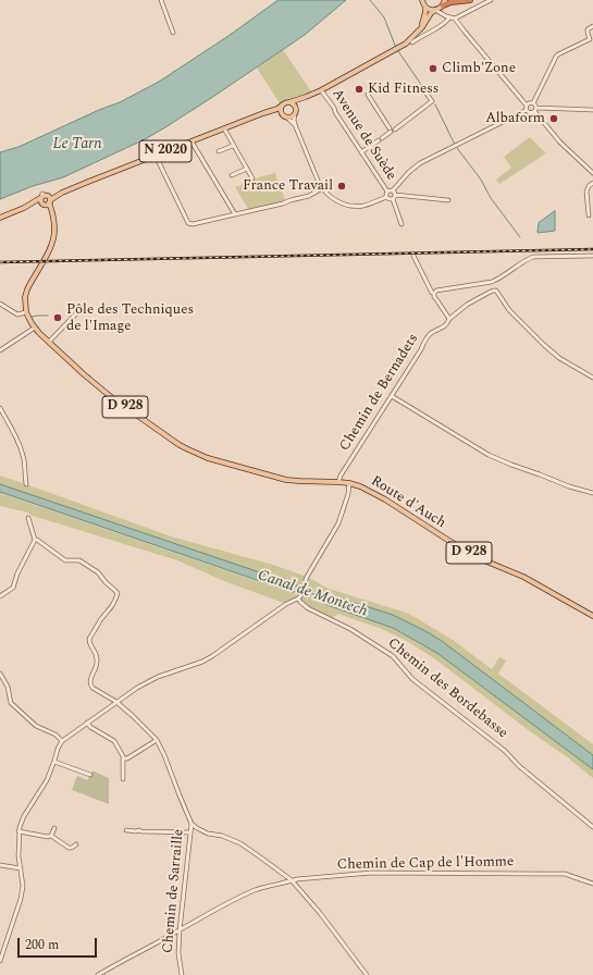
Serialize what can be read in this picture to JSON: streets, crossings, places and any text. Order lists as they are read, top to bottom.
{
  "streets": {
    "main road": ["N 2020", "D 928", "Route d'Auch"],
    "street": [
      "Avenue de Suède",
      "Chemin de Bernadets",
      "Chemin des Bordebasse",
      "Chemin de Cap de l'Homme",
      "Chemin de Sarraille"
    ]
  },
  "crossings": [
    ["Chemin de Bernadets", "D 928"],
    ["D 928", "Route d'Auch"],
    ["Chemin de Cap de l'Homme", "Chemin de Sarraille"]
  ],
  "water": ["Le Tarn", "Canal de Montech"],
  "places": [
    "Climb'Zone",
    "Kid Fitness",
    "Albaform",
    "France Travail",
    "Pôle des Techniques de l'Image"
  ],
  "scale_bar": "200 m"
}
